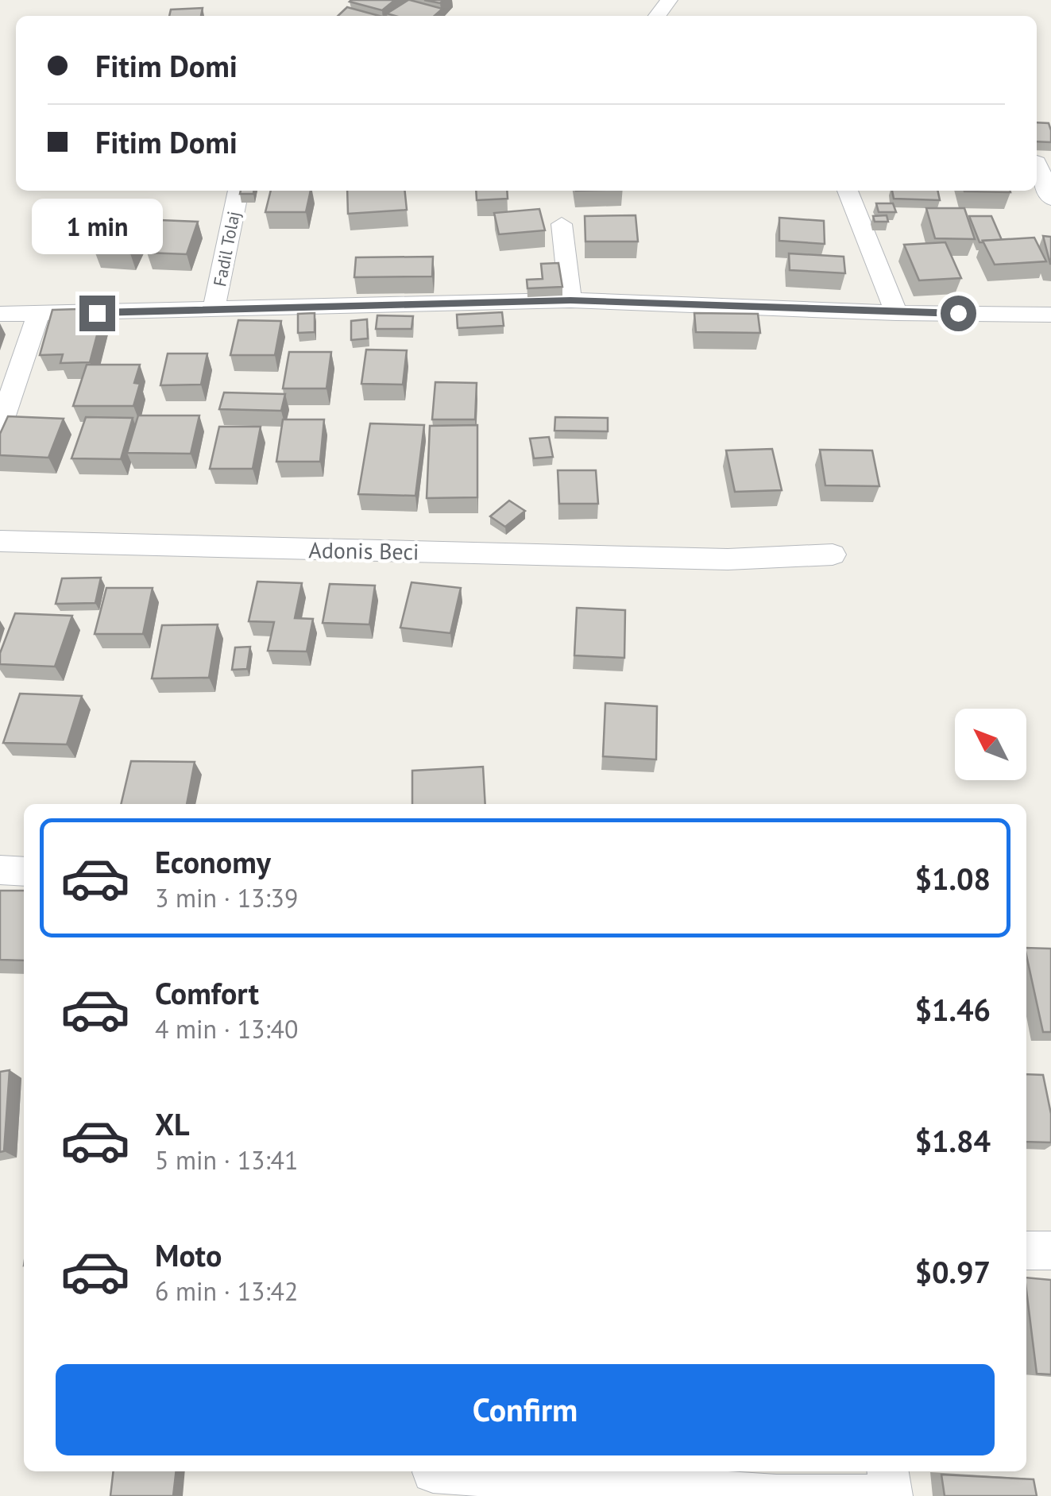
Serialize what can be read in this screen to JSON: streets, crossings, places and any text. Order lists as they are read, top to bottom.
{
  "streets": {
    "street": ["Fadil Tolaj", "Adonis Beci"]
  },
  "north": "top left",
  "page": {
    "banner": ["Fitim Domi", "Fitim Domi"],
    "bubble": "1 min",
    "list": [
      {
        "name": "Economy",
        "note": "3 min · 13:39",
        "value": "$1.08"
      },
      {
        "name": "Comfort",
        "note": "4 min · 13:40",
        "value": "$1.46"
      },
      {
        "name": "XL",
        "note": "5 min · 13:41",
        "value": "$1.84"
      },
      {
        "name": "Moto",
        "note": "6 min · 13:42",
        "value": "$0.97"
      }
    ],
    "buttons": "Confirm"
  }
}
